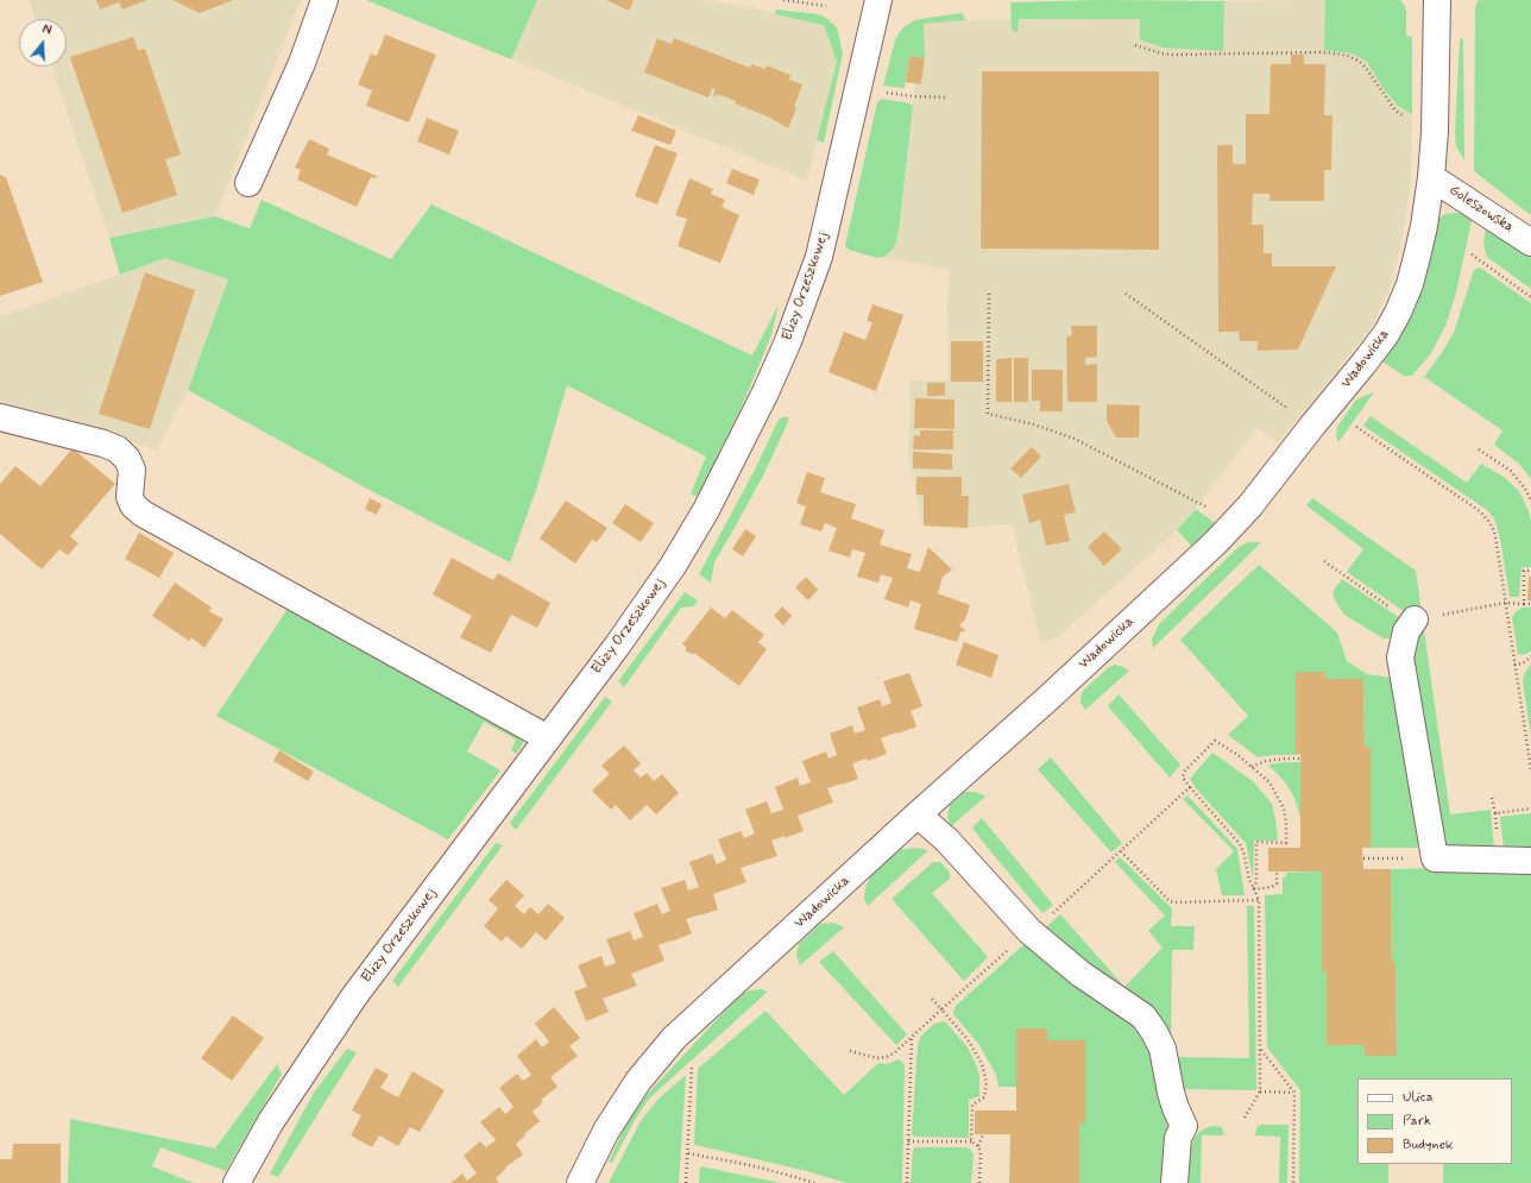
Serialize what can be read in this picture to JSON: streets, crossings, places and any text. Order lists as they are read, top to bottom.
{
  "streets": {
    "street": ["Goleszowska", "Elizy Orzeszkowej", "Wadowicka"]
  },
  "crossings": [
    ["Goleszowska", "Wadowicka"]
  ],
  "legend": ["Ulica", "Park", "Budynek"],
  "north": "top"
}
